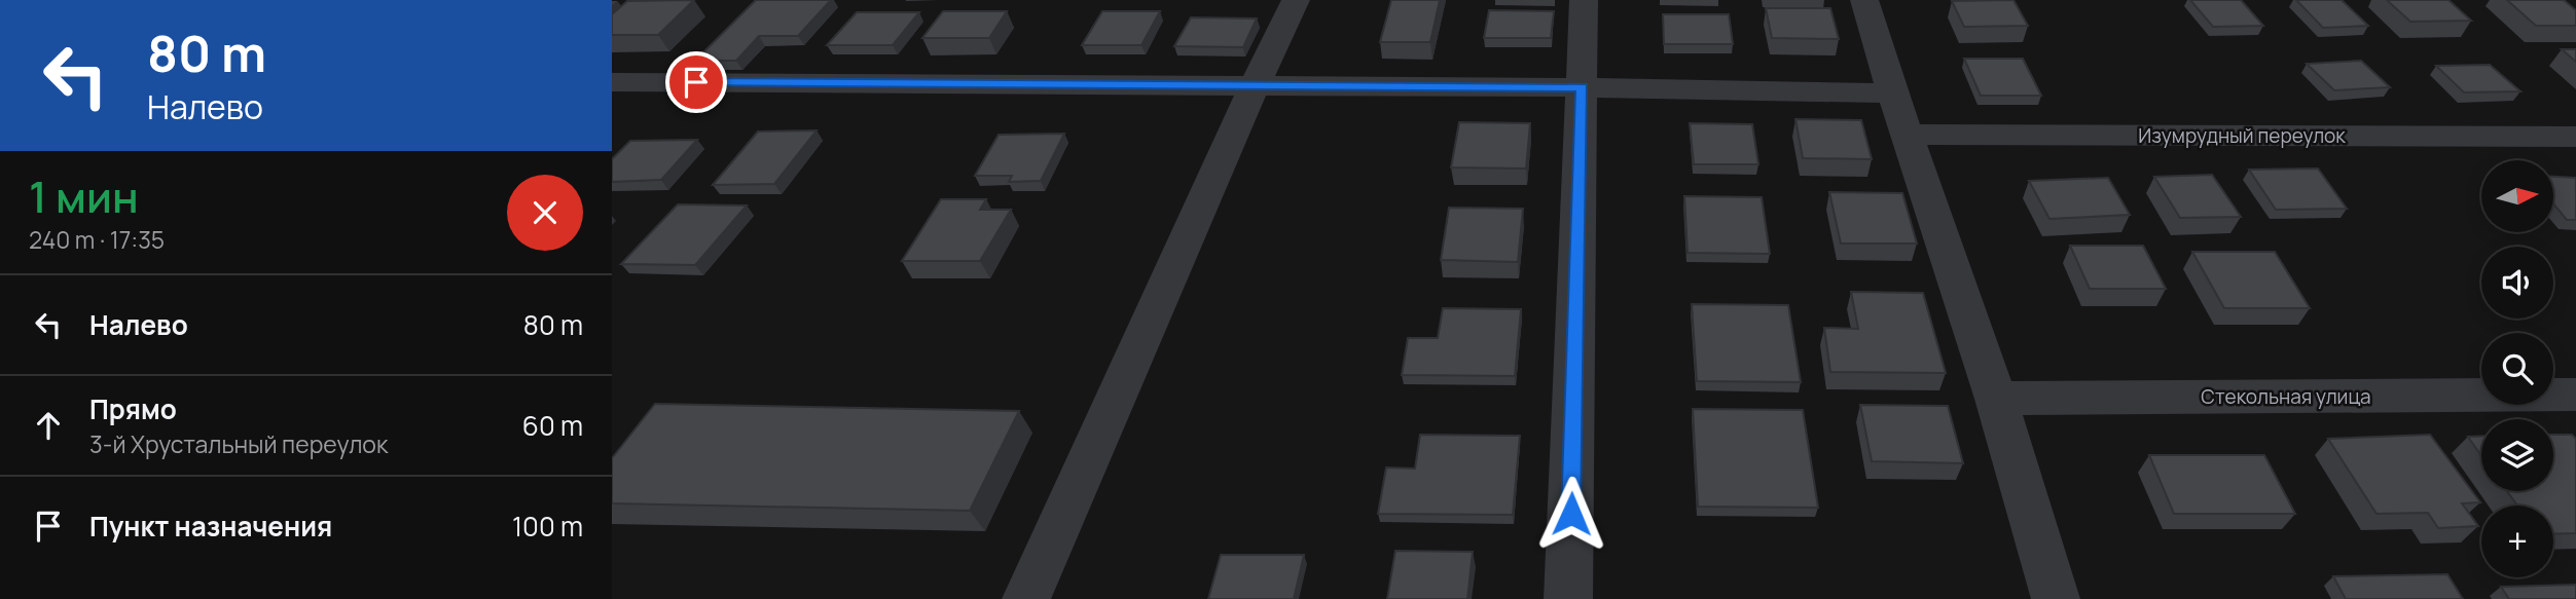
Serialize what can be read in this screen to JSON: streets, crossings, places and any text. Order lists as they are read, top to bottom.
{
  "streets": {
    "street": ["Изумрудный переулок", "Стекольная улица"]
  },
  "north": "right",
  "page": {
    "turn": ["80 m", "Налево"],
    "heading": ["1 мин", "240 m · 17:35"],
    "map_buttons": "+",
    "list": [
      {
        "name": "Налево",
        "value": "80 m"
      },
      {
        "name": "Прямо",
        "note": "3-й Хрустальный переулок",
        "value": "60 m"
      },
      {
        "name": "Пункт назначения",
        "value": "100 m"
      }
    ]
  }
}
